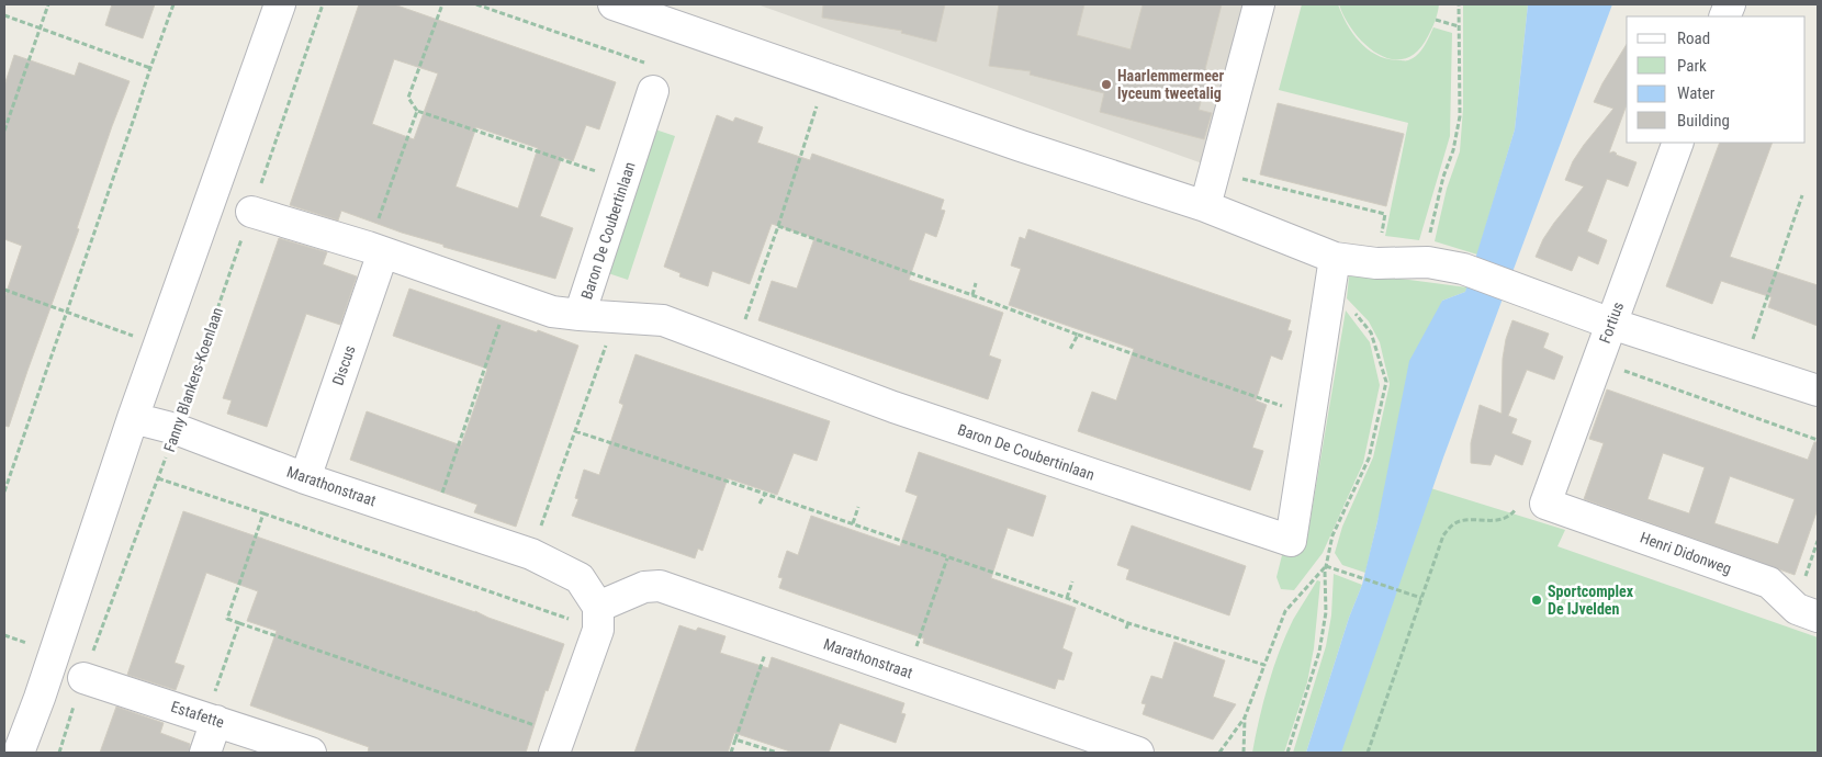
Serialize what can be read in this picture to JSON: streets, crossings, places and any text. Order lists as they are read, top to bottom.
{
  "streets": {
    "street": [
      "Baron De Coubertinlaan",
      "Fortius",
      "Discus",
      "Marathonstraat",
      "Henri Didonweg",
      "Estafette"
    ],
    "path": ["Fanny Blankers-Koenlaan"]
  },
  "crossings": [
    ["Fortius", "Henri Didonweg"],
    ["Discus", "Marathonstraat"],
    ["Fanny Blankers-Koenlaan", "Marathonstraat"],
    ["Fanny Blankers-Koenlaan", "Estafette"]
  ],
  "places": ["Haarlemmermeer lyceum tweetalig", "Sportcomplex De IJvelden"],
  "legend": [
    "Road",
    "Park",
    "Water",
    "Building"
  ]
}
